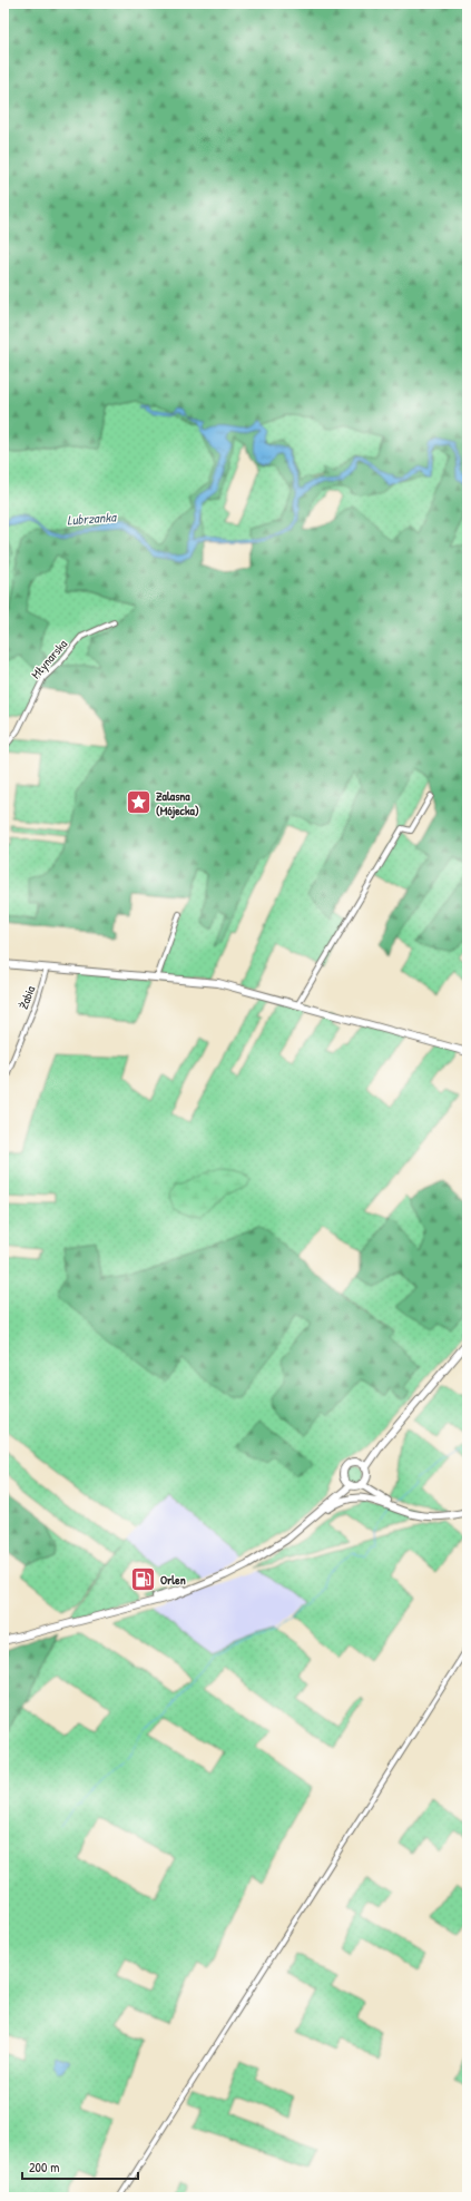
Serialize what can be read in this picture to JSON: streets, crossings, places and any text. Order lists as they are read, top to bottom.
{
  "streets": {
    "street": ["Młynarska", "Żabia"]
  },
  "water": ["Lubrzanka"],
  "places": {
    "place": ["Zalasna (Mójecka)"],
    "fuel station": ["Orlen"]
  },
  "scale_bar": "200 m"
}
